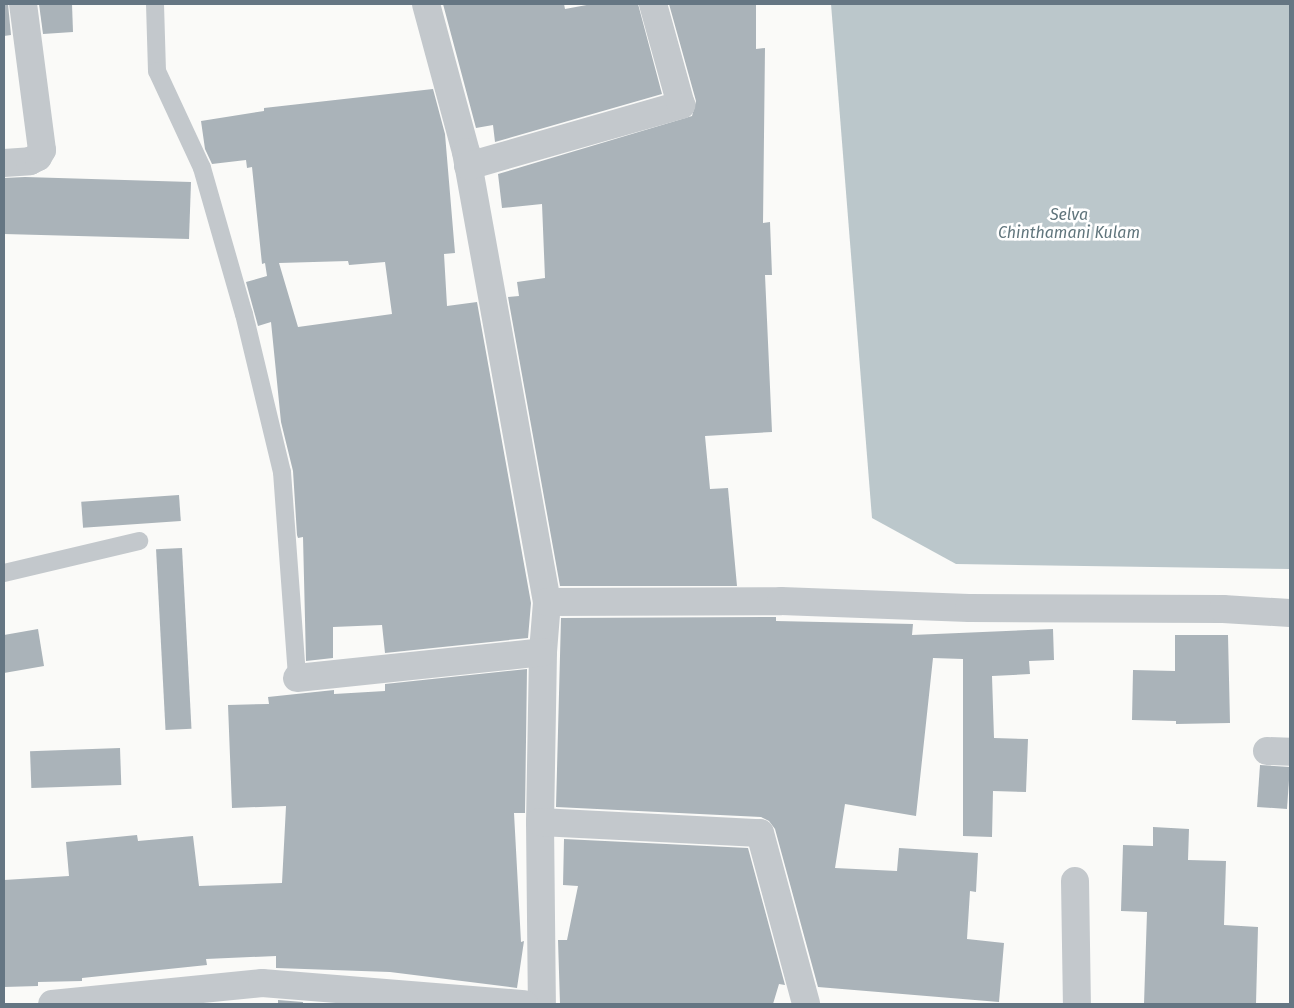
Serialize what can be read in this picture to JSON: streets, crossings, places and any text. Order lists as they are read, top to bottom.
{
  "water": ["Selva Chinthamani Kulam"]
}
